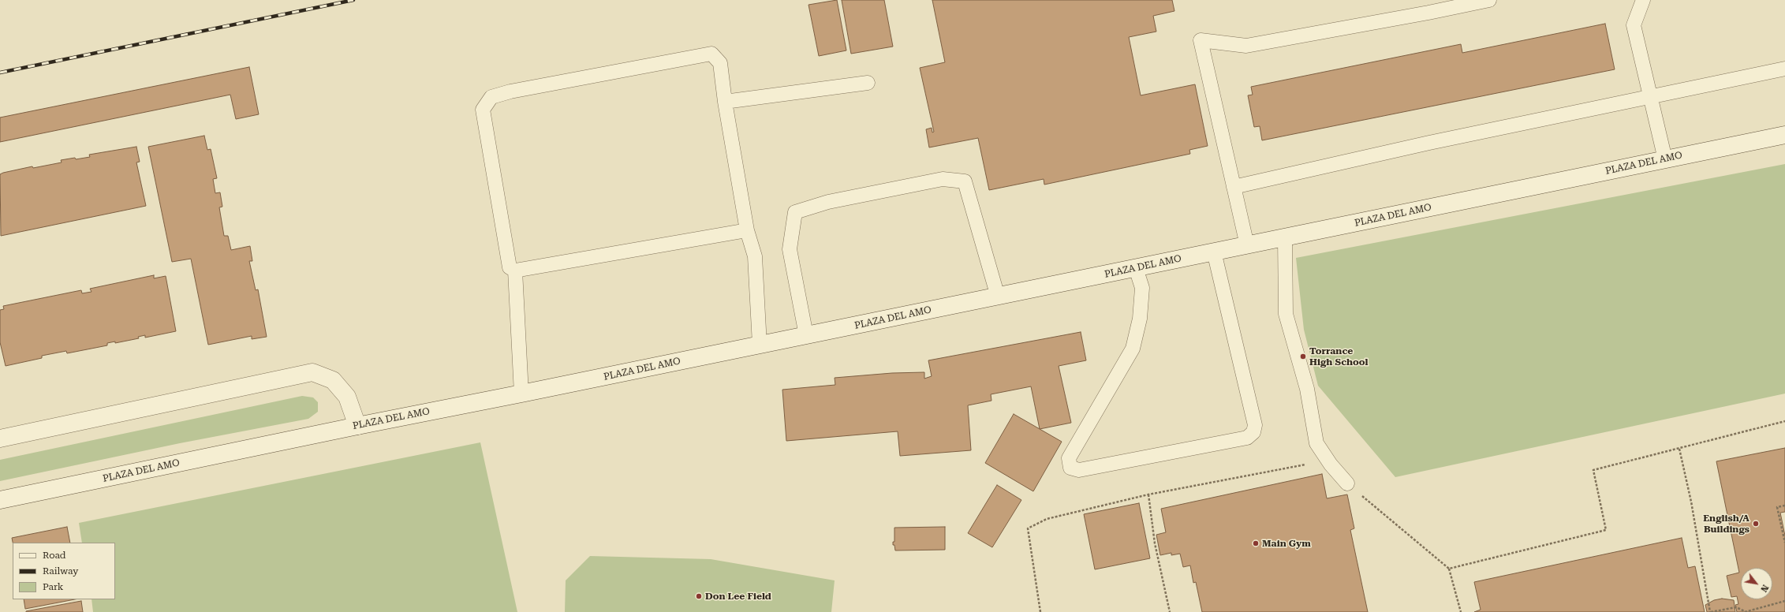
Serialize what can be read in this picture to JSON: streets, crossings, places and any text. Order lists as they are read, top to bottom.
{
  "streets": {
    "main road": ["PLAZA DEL AMO"]
  },
  "places": [
    "Torrance High School",
    "English/A Buildings",
    "Main Gym",
    "Don Lee Field"
  ],
  "legend": ["Road", "Railway", "Park"],
  "north": "bottom right"
}
